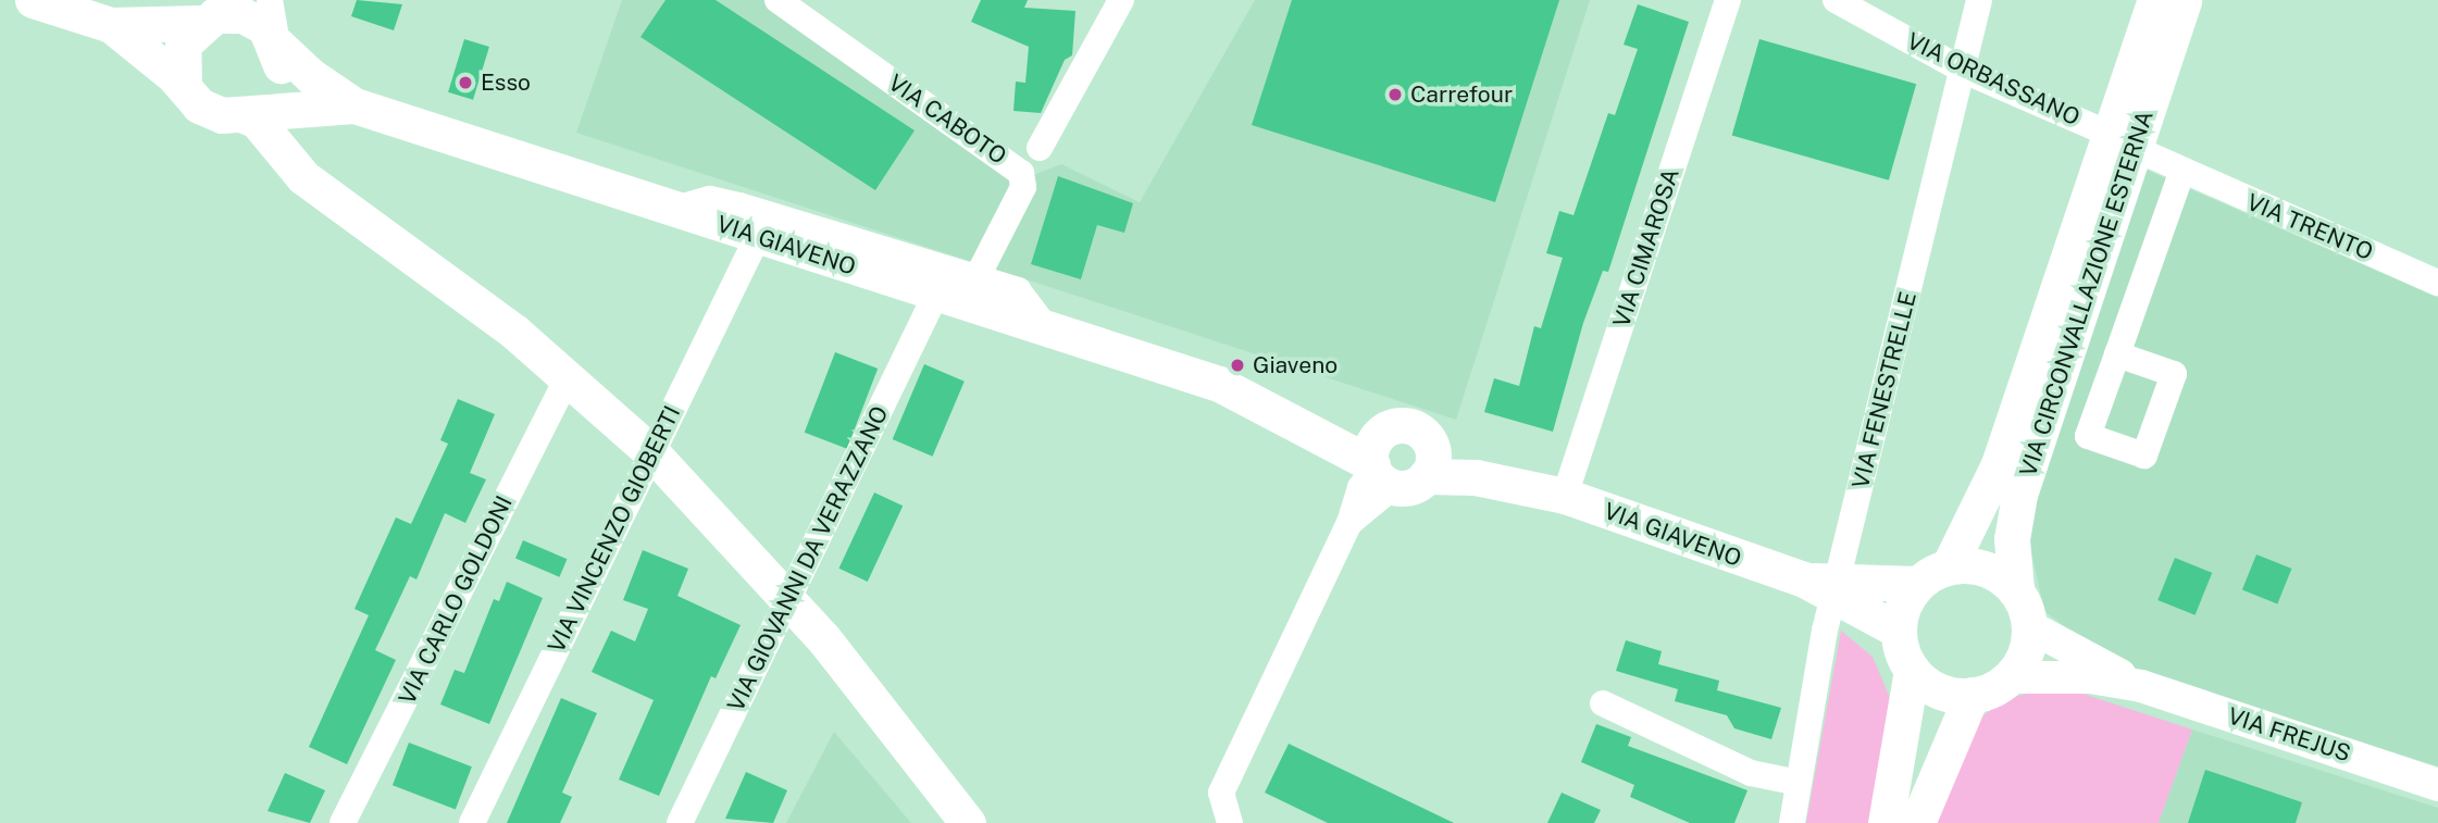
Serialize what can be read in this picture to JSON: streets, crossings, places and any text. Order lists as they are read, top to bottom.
{
  "streets": {
    "main road": ["VIA GIAVENO", "VIA CIRCONVALLAZIONE ESTERNA"],
    "street": [
      "VIA ORBASSANO",
      "VIA CABOTO",
      "VIA TRENTO",
      "VIA CIMAROSA",
      "VIA FENESTRELLE",
      "VIA VINCENZO GIOBERTI",
      "VIA GIOVANNI DA VERAZZANO",
      "VIA CARLO GOLDONI",
      "VIA FREJUS"
    ]
  },
  "crossings": [
    ["VIA ORBASSANO", "VIA TRENTO"],
    ["VIA ORBASSANO", "VIA CIRCONVALLAZIONE ESTERNA"],
    ["VIA ORBASSANO", "VIA FENESTRELLE"],
    ["VIA TRENTO", "VIA CIRCONVALLAZIONE ESTERNA"],
    ["VIA GIAVENO", "VIA CIMAROSA"],
    ["VIA GIAVENO", "VIA CIRCONVALLAZIONE ESTERNA"],
    ["VIA GIAVENO", "VIA FENESTRELLE"],
    ["VIA GIAVENO", "VIA VINCENZO GIOBERTI"],
    ["VIA GIAVENO", "VIA GIOVANNI DA VERAZZANO"],
    ["VIA GIAVENO", "VIA FREJUS"],
    ["VIA CIRCONVALLAZIONE ESTERNA", "VIA FREJUS"]
  ],
  "places": ["Esso", "Carrefour", "Giaveno"]
}
